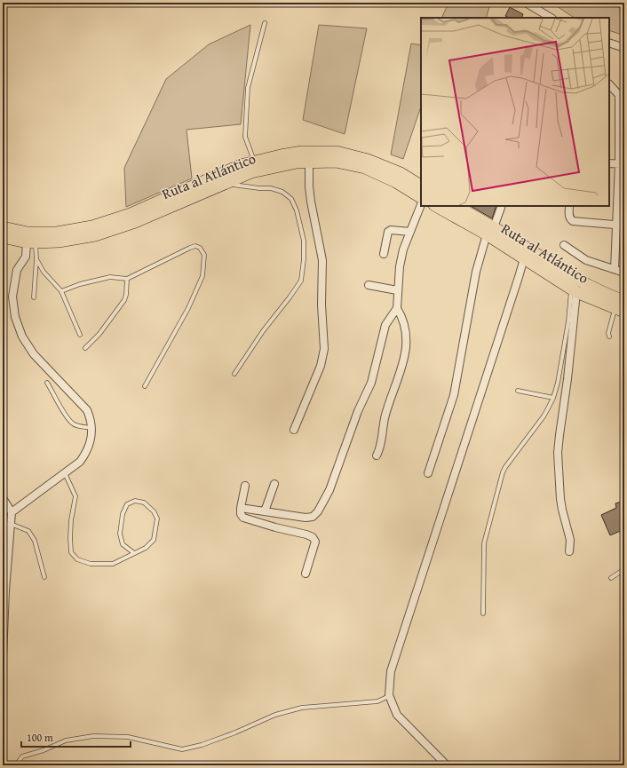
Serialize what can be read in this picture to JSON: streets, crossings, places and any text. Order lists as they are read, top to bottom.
{
  "streets": {
    "highway": ["Ruta al Atlántico"]
  },
  "scale_bar": "100 m"
}
